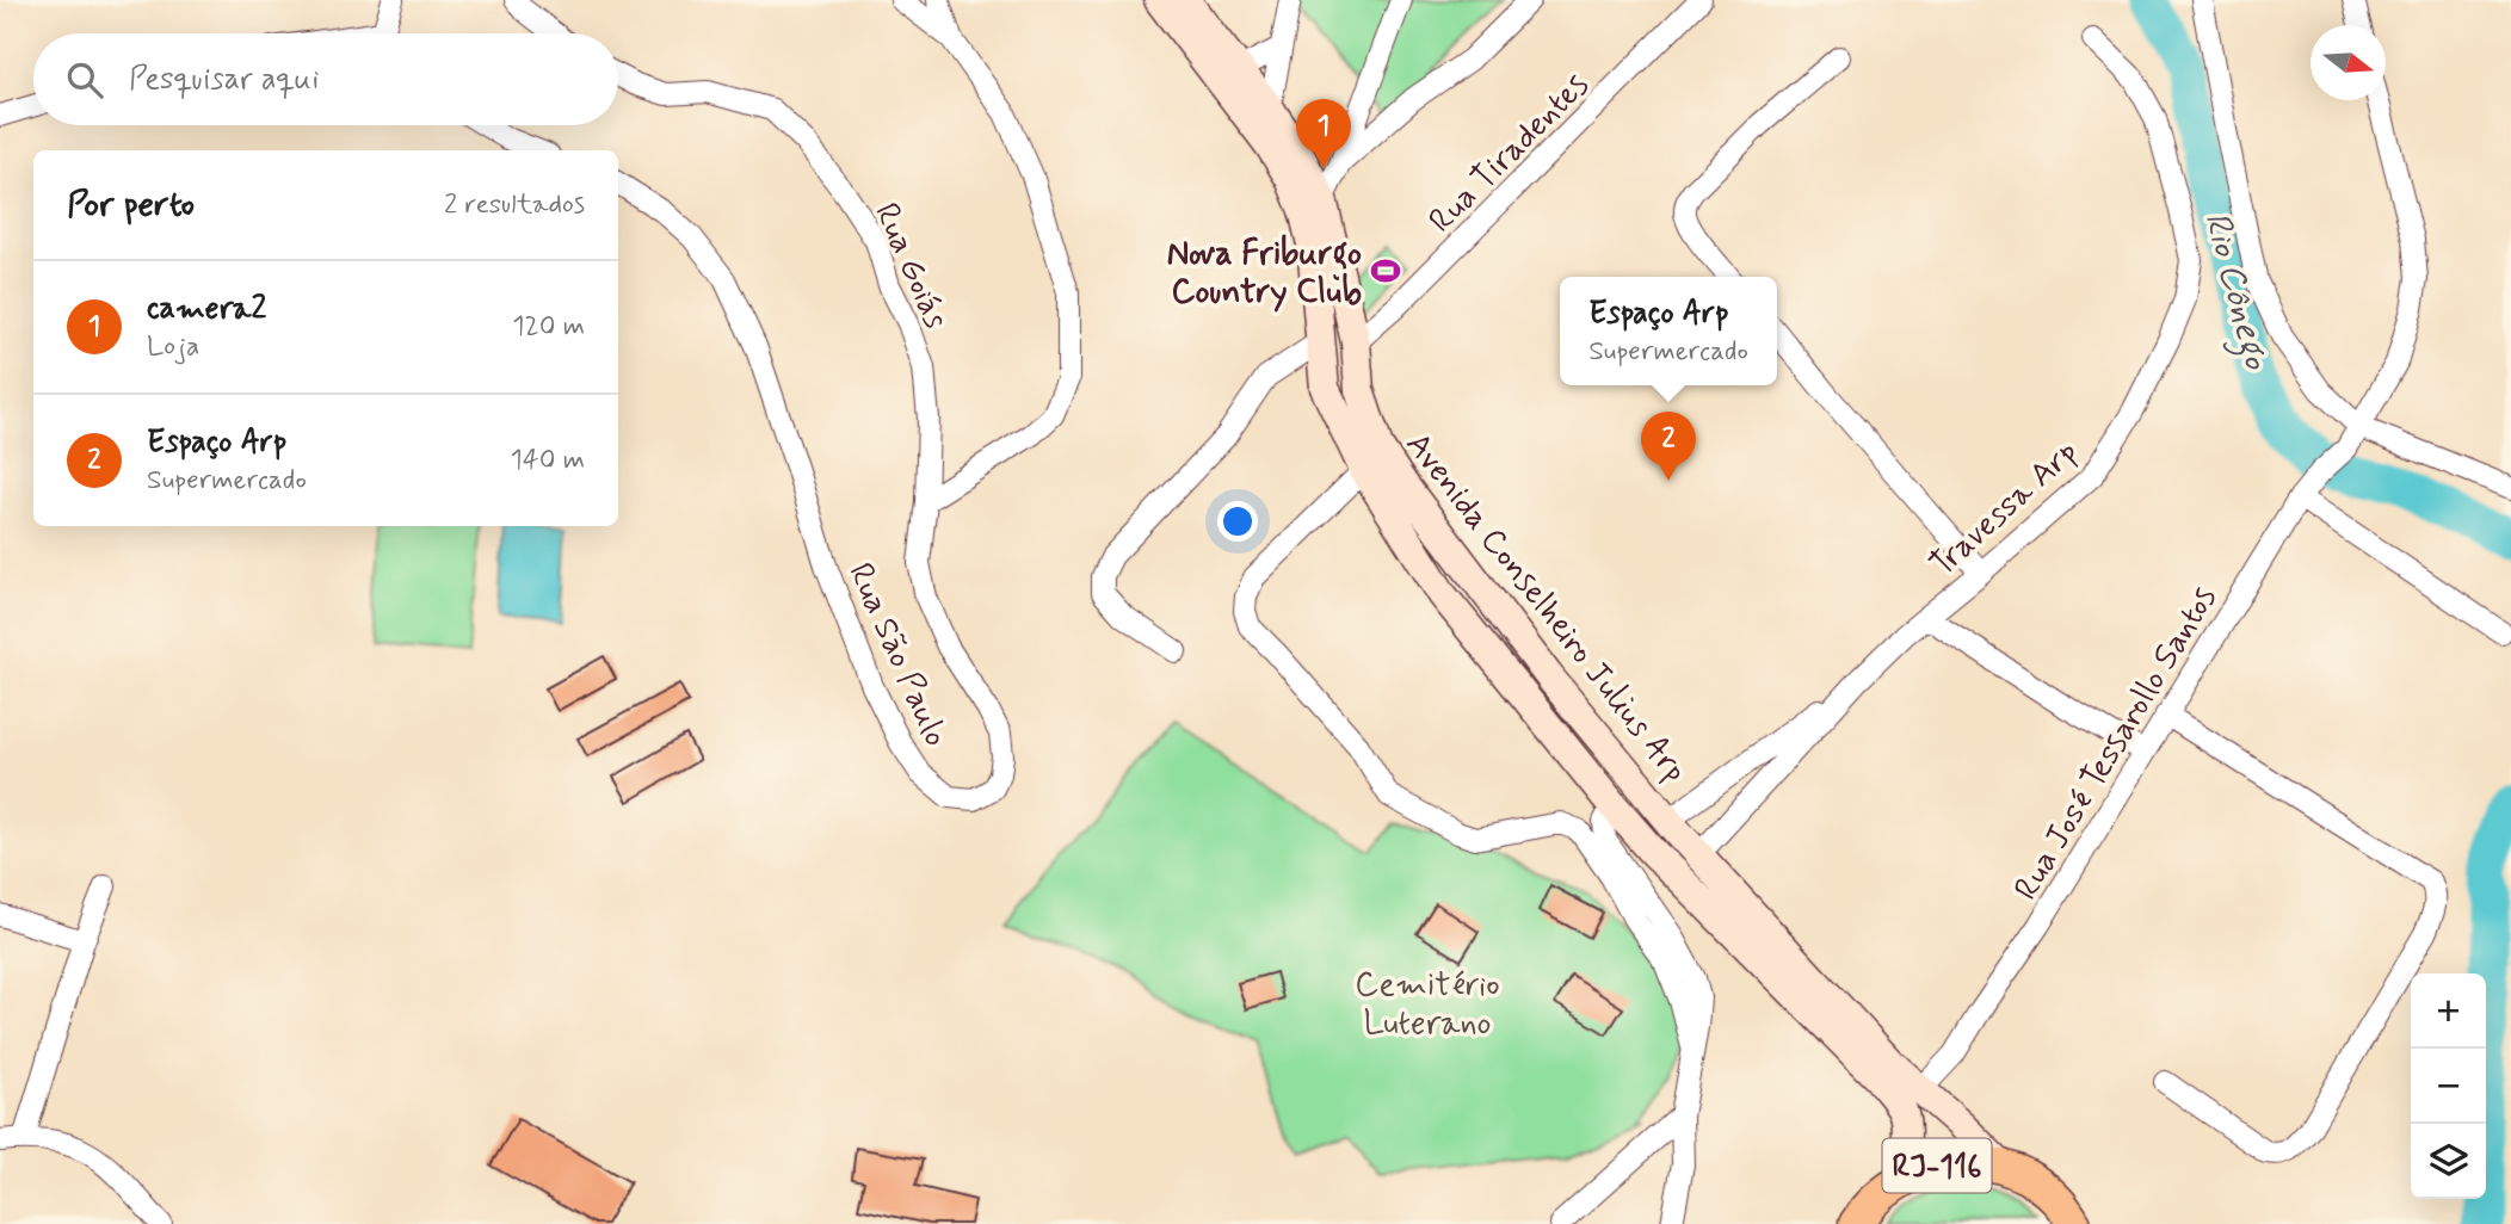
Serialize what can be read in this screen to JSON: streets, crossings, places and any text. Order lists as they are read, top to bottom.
{
  "streets": {
    "main road": ["Avenida Conselheiro Julius Arp", "RJ-116"],
    "street": [
      "Rua Tiradentes",
      "Rua Goiás",
      "Travessa Arp",
      "Rua São Paulo",
      "Rua José Tessarollo Santos"
    ]
  },
  "crossings": [
    ["Rua Tiradentes", "Avenida Conselheiro Julius Arp"],
    ["Rua Goiás", "Rua São Paulo"],
    ["Travessa Arp", "Avenida Conselheiro Julius Arp"],
    ["Avenida Conselheiro Julius Arp", "Rua José Tessarollo Santos"],
    ["Avenida Conselheiro Julius Arp", "RJ-116"]
  ],
  "water": ["Rio Cônego"],
  "parks": ["Cemitério Luterano"],
  "places": {
    "sports": ["Nova Friburgo Country Club"]
  },
  "north": "right",
  "page": {
    "search": "Pesquisar aqui",
    "pins": ["1", "2"],
    "heading": ["Por perto", "2 resultados"],
    "list": [
      {
        "mark": "1",
        "name": "camera2",
        "note": "Loja",
        "value": "120 m"
      },
      {
        "mark": "2",
        "name": "Espaço Arp",
        "note": "Supermercado",
        "value": "140 m"
      }
    ],
    "popup": ["Espaço Arp", "Supermercado"],
    "map_buttons": ["+", "−"]
  }
}
